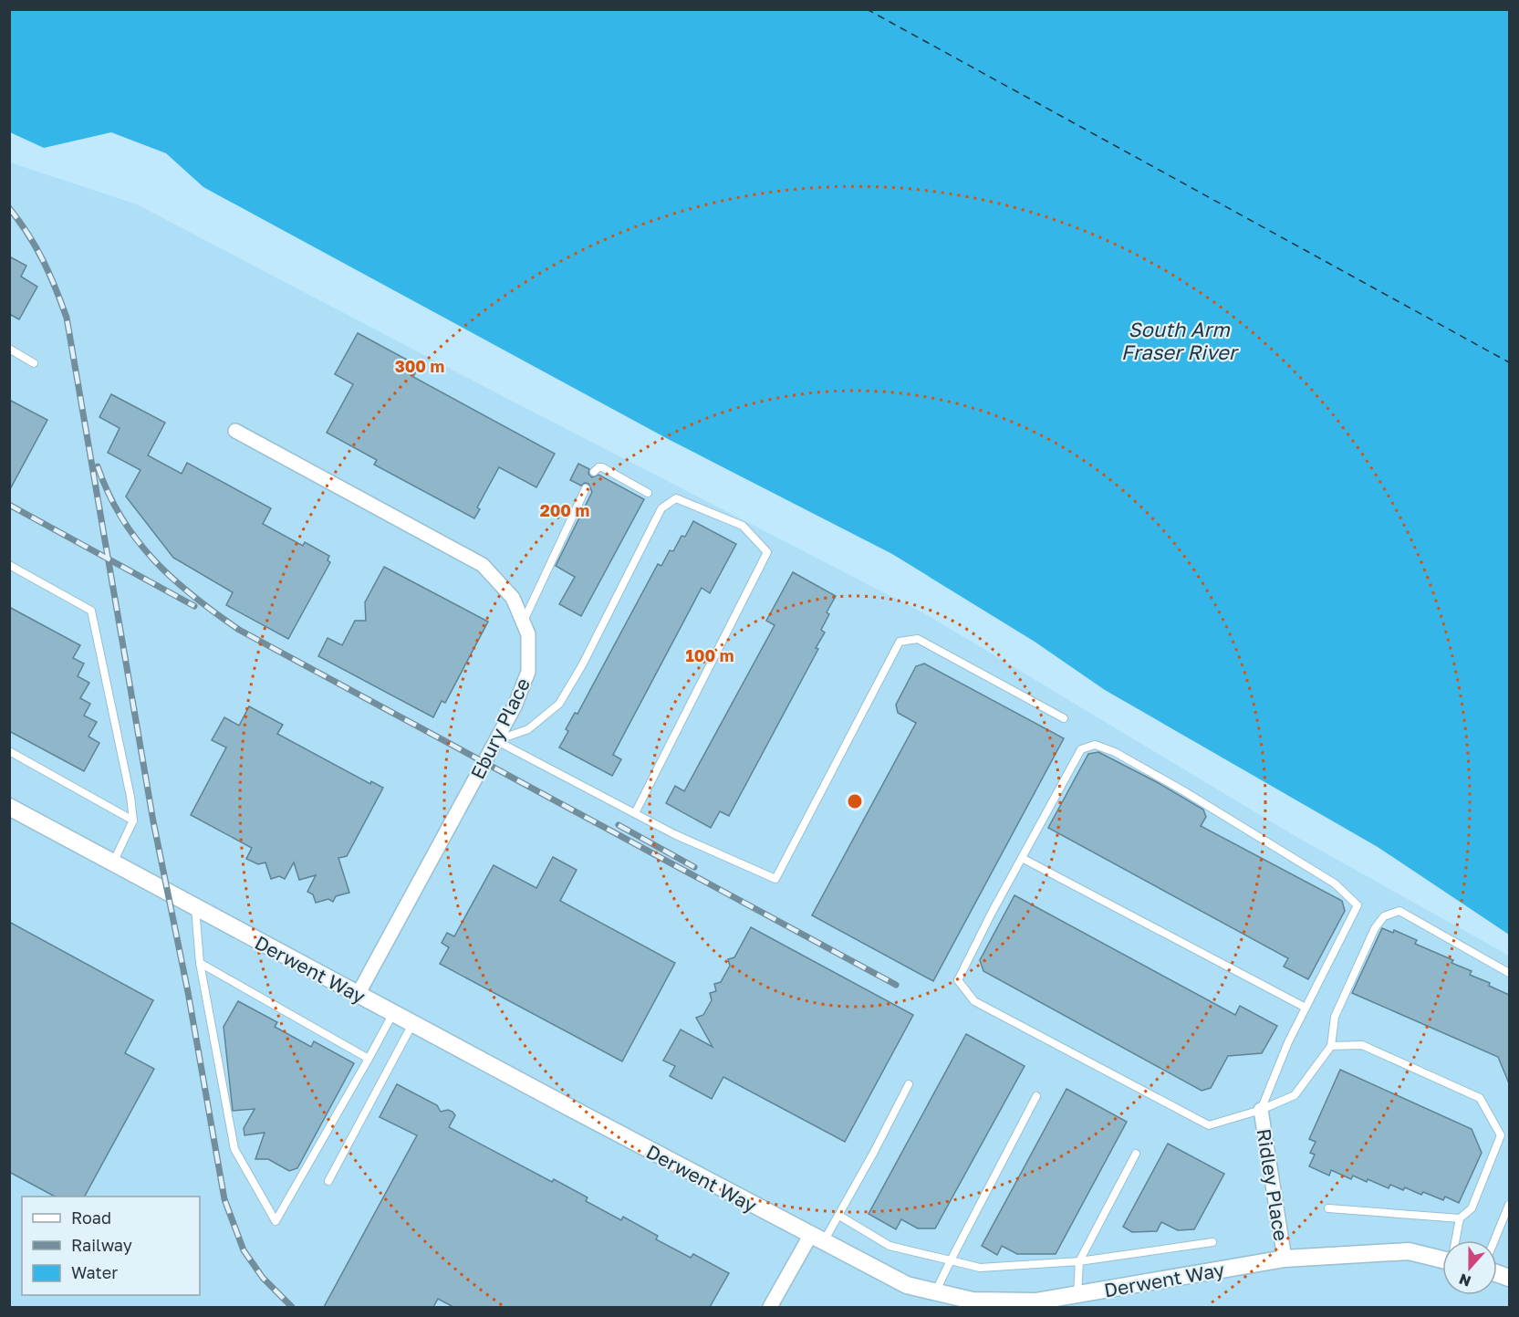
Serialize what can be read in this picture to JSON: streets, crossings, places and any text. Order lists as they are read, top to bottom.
{
  "streets": {
    "street": ["Ebury Place", "Derwent Way", "Ridley Place"]
  },
  "crossings": [
    ["Ebury Place", "Derwent Way"],
    ["Derwent Way", "Ridley Place"]
  ],
  "water": ["South Arm Fraser River"],
  "legend": ["Road", "Railway", "Water"],
  "north": "bottom",
  "rings": ["300 m", "200 m", "100 m"]
}
